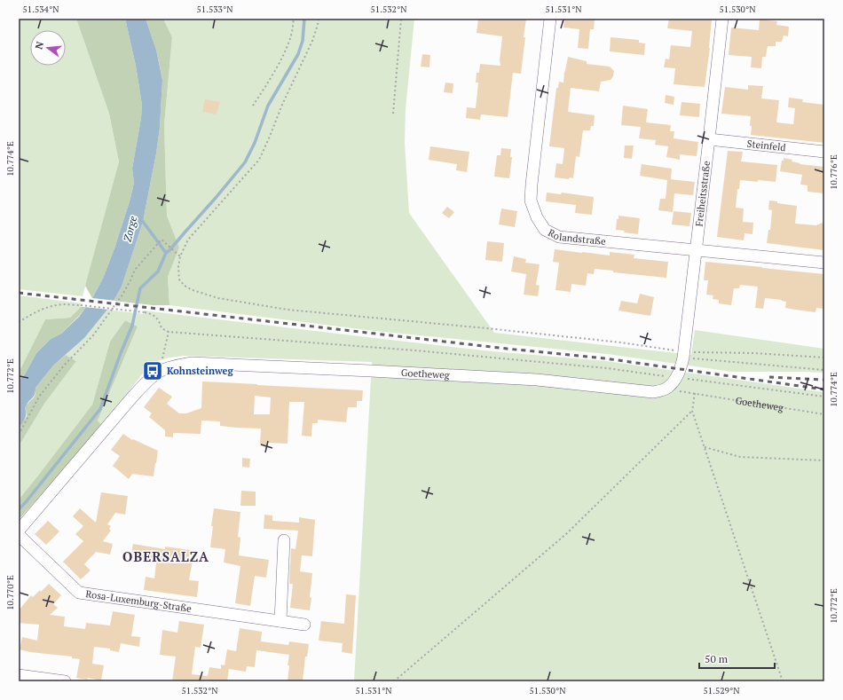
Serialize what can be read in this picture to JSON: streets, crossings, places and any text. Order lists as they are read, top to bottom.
{
  "streets": {
    "street": [
      "Steinfeld",
      "Freiheitsstraße",
      "Rolandstraße",
      "Goetheweg",
      "Rosa-Luxemburg-Straße"
    ]
  },
  "crossings": [
    ["Steinfeld", "Freiheitsstraße"],
    ["Freiheitsstraße", "Rolandstraße"],
    ["Freiheitsstraße", "Goetheweg"]
  ],
  "districts": ["OBERSALZA"],
  "water": ["Zorge"],
  "places": {
    "bus stop": ["Kohnsteinweg"]
  },
  "scale_bar": "50 m",
  "north": "left",
  "coordinates": [
    "51.534°N",
    "51.533°N",
    "51.532°N",
    "51.531°N",
    "51.530°N",
    "10.774°E",
    "10.776°E",
    "10.772°E",
    "10.770°E",
    "51.529°N"
  ]
}
